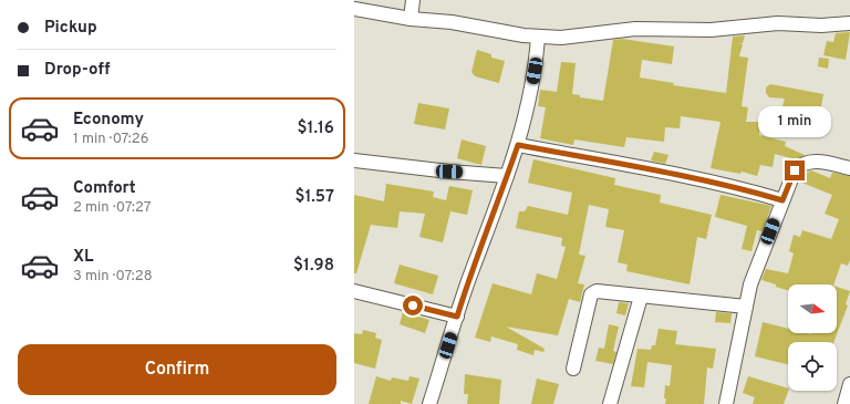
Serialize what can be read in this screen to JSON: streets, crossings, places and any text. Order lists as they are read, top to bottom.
{
  "north": "right",
  "page": {
    "banner": ["Pickup", "Drop-off"],
    "list": [
      {
        "name": "Economy",
        "note": "1 min · 07:26",
        "value": "$1.16"
      },
      {
        "name": "Comfort",
        "note": "2 min · 07:27",
        "value": "$1.57"
      },
      {
        "name": "XL",
        "note": "3 min · 07:28",
        "value": "$1.98"
      }
    ],
    "bubble": "1 min",
    "buttons": "Confirm"
  }
}
